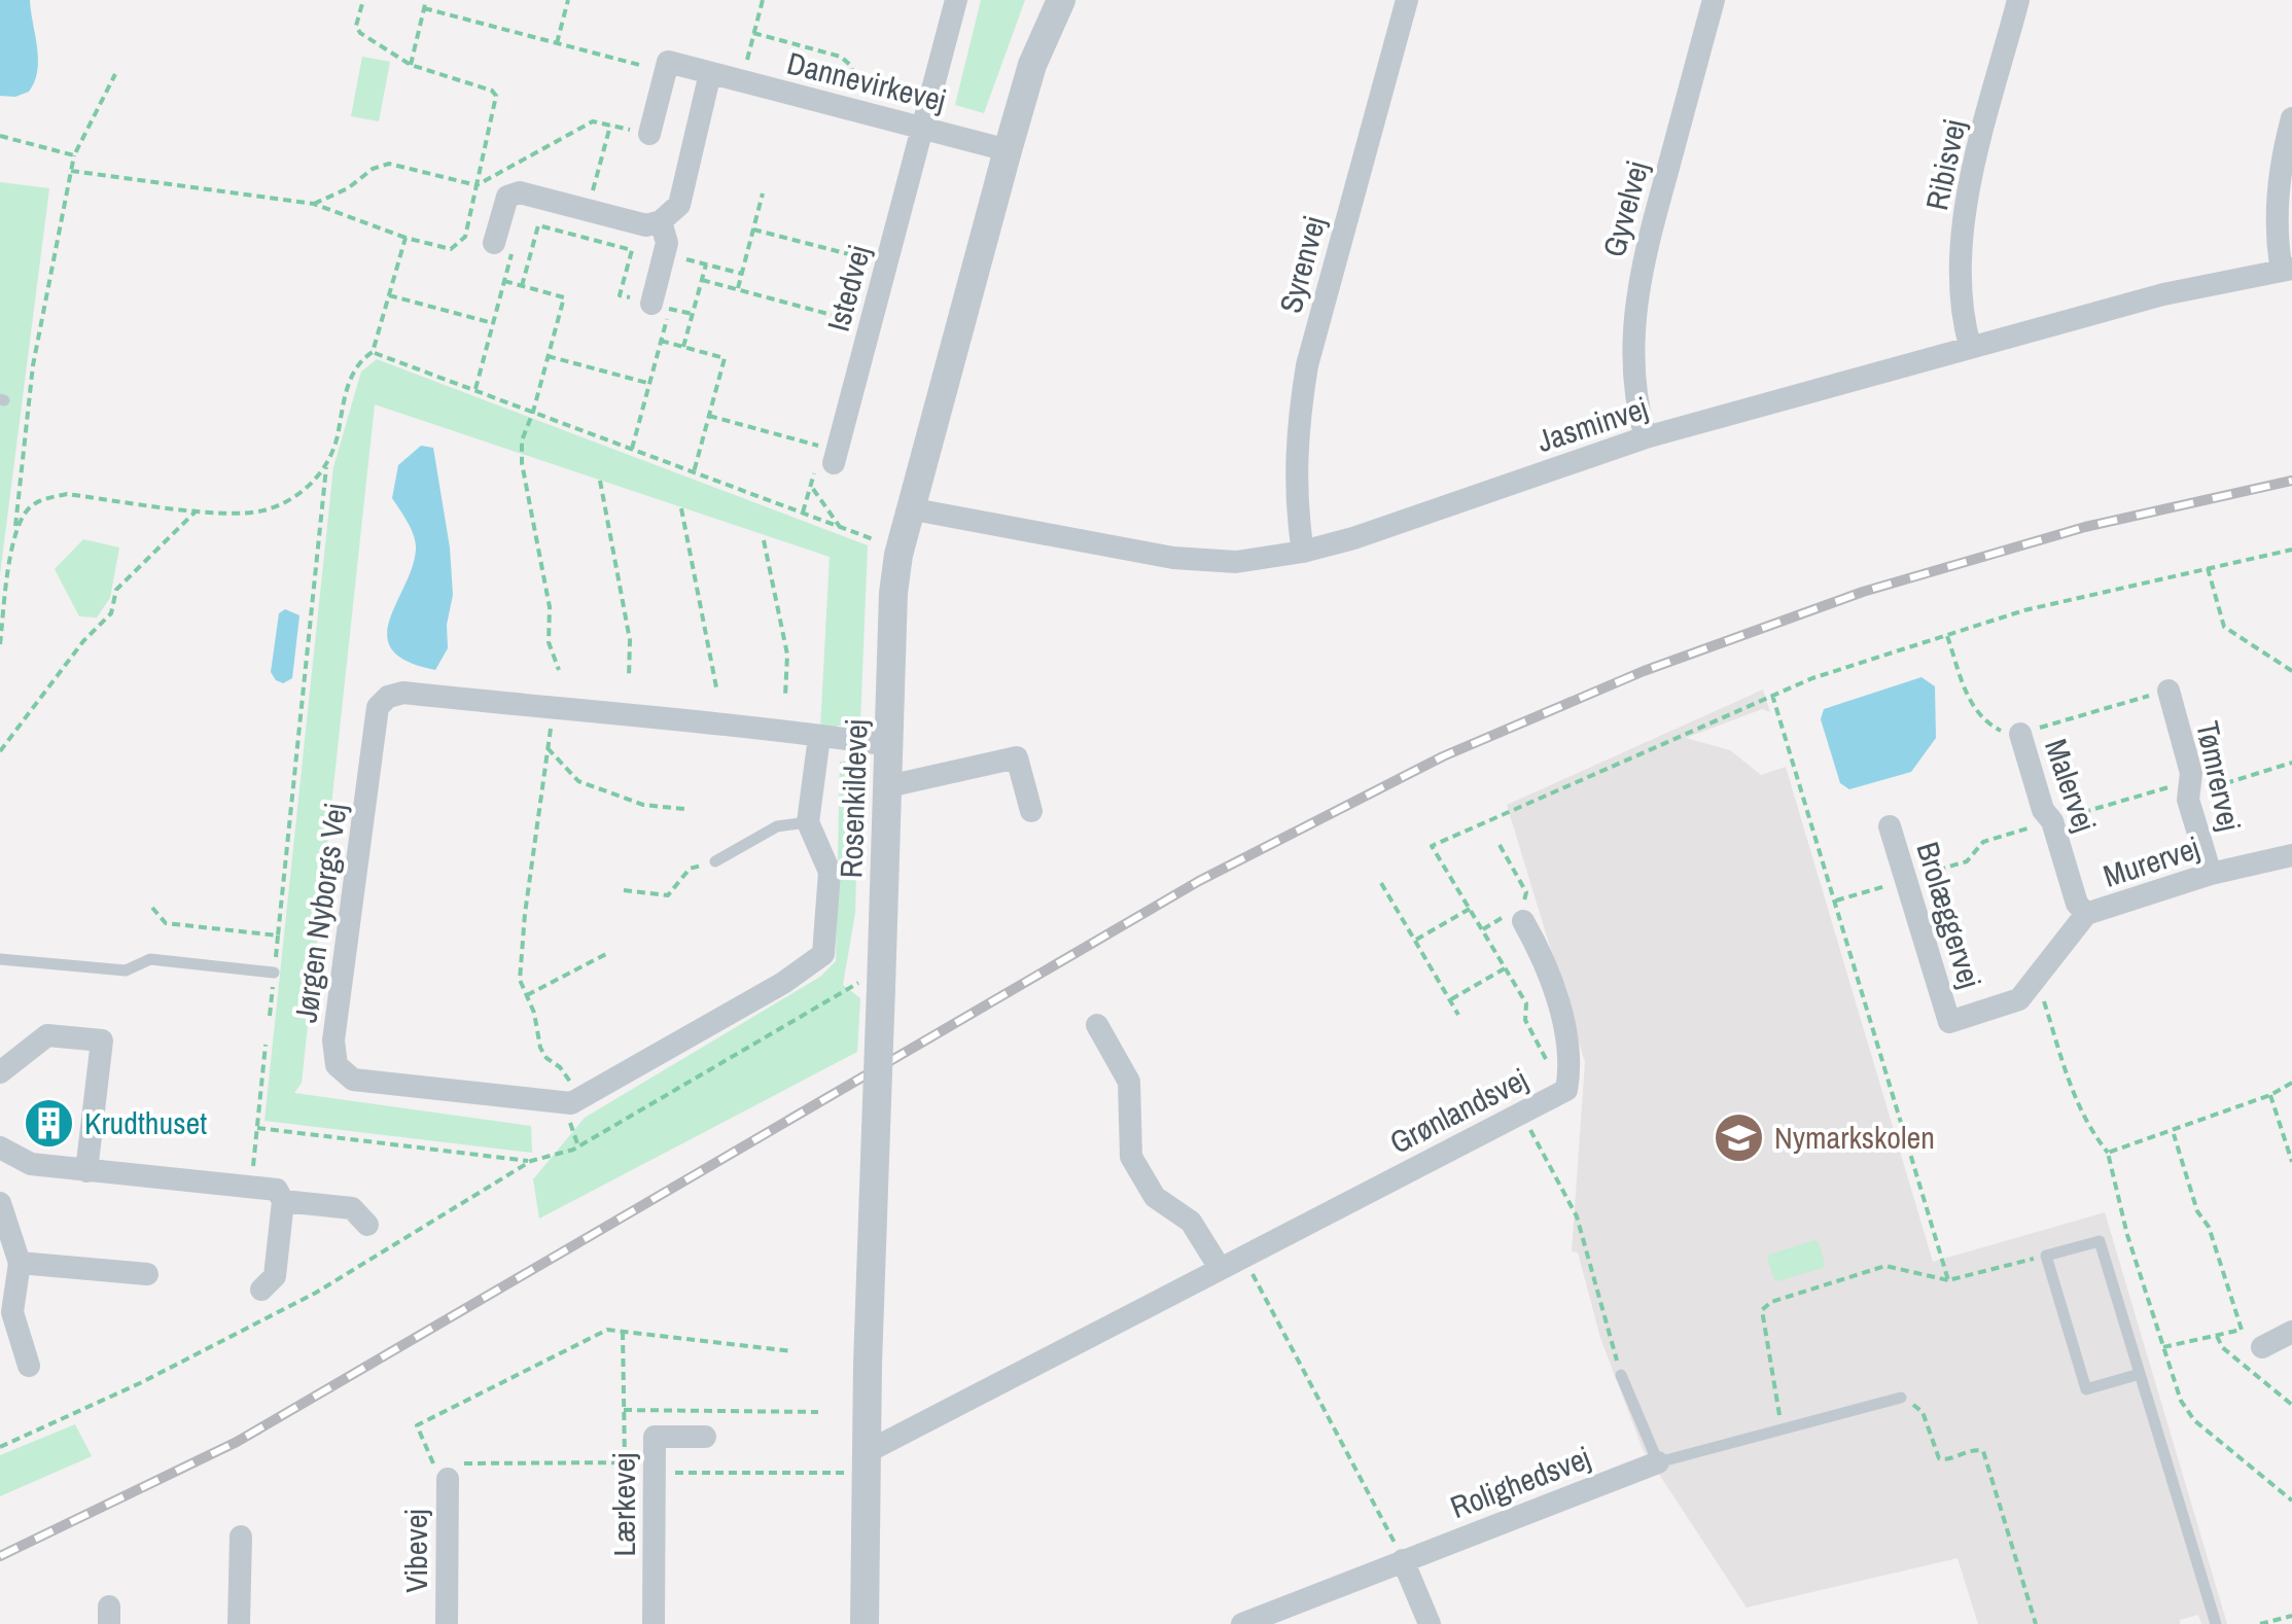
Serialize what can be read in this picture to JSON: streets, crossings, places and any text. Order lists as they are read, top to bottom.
{
  "streets": {
    "street": [
      "Dannevirkevej",
      "Ribisvej",
      "Gyvelvej",
      "Syrenvej",
      "Istedvej",
      "Jasminvej",
      "Tømrervej",
      "Malervej",
      "Rosenkildevej",
      "Murervej",
      "Jørgen Nyborgs Vej",
      "Brolæggervej",
      "Grønlandsvej",
      "Rolighedsvej",
      "Lærkevej",
      "Vibevej"
    ]
  },
  "crossings": [
    ["Dannevirkevej", "Istedvej"],
    ["Dannevirkevej", "Rosenkildevej"],
    ["Ribisvej", "Jasminvej"],
    ["Gyvelvej", "Jasminvej"],
    ["Syrenvej", "Jasminvej"],
    ["Jasminvej", "Rosenkildevej"],
    ["Tømrervej", "Murervej"],
    ["Malervej", "Murervej"],
    ["Rosenkildevej", "Jørgen Nyborgs Vej"],
    ["Rosenkildevej", "Grønlandsvej"],
    ["Murervej", "Brolæggervej"]
  ],
  "places": {
    "building": ["Krudthuset"],
    "school or university": ["Nymarkskolen"]
  }
}
